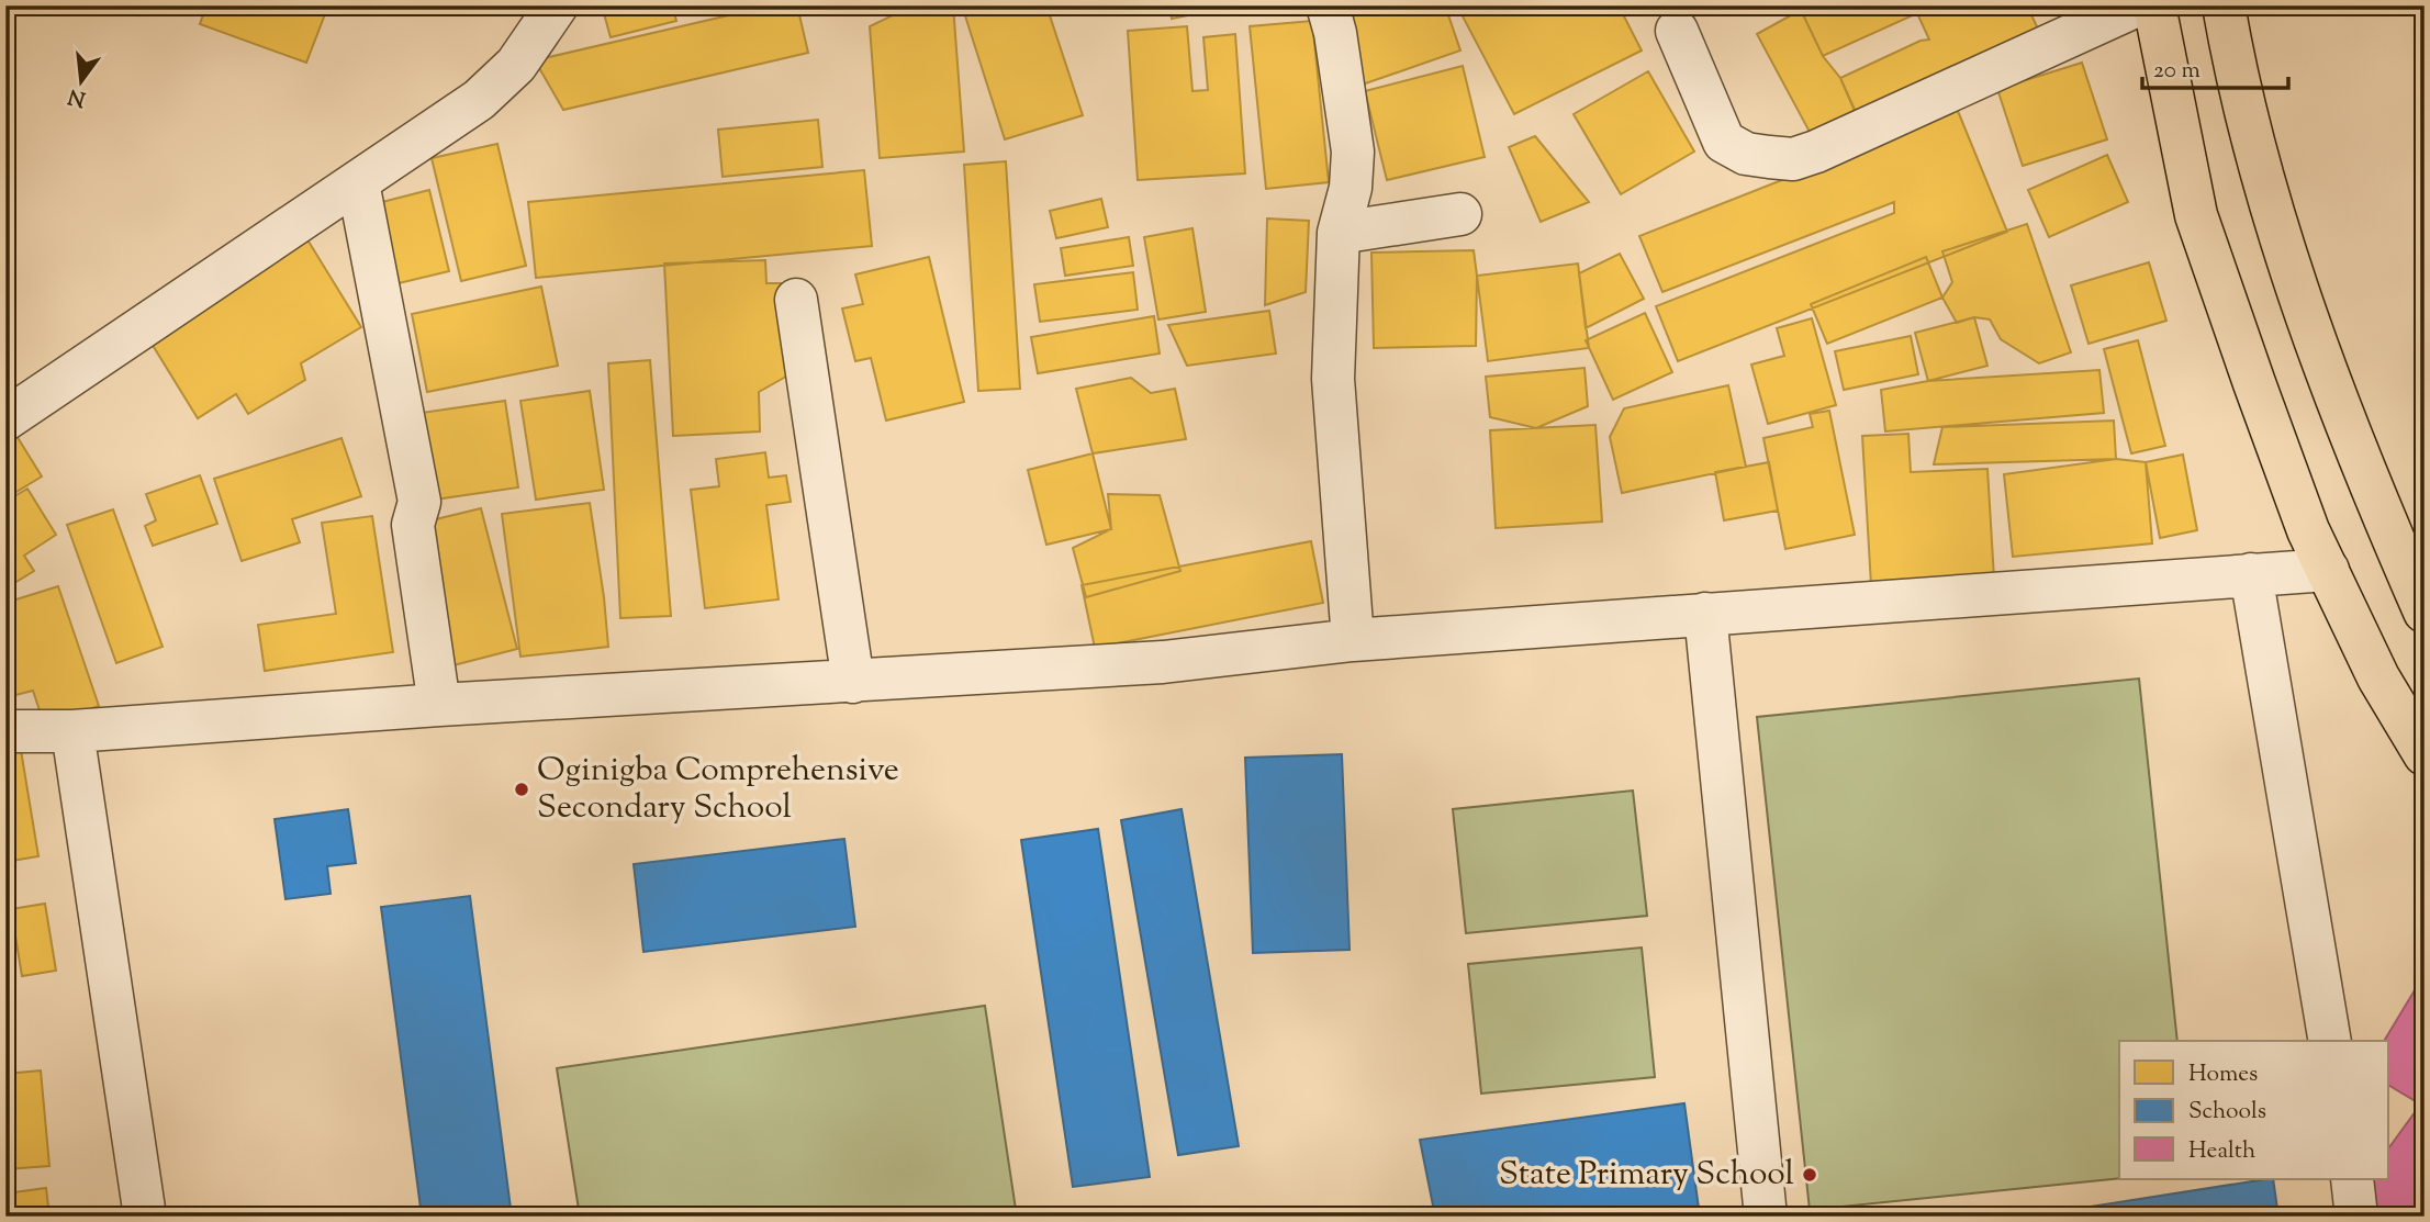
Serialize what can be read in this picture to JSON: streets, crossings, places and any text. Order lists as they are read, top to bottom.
{
  "places": ["Oginigba Comprehensive Secondary School", "State Primary School"],
  "legend": ["Homes", "Schools", "Health"],
  "scale_bar": "20 m",
  "north": "bottom"
}
